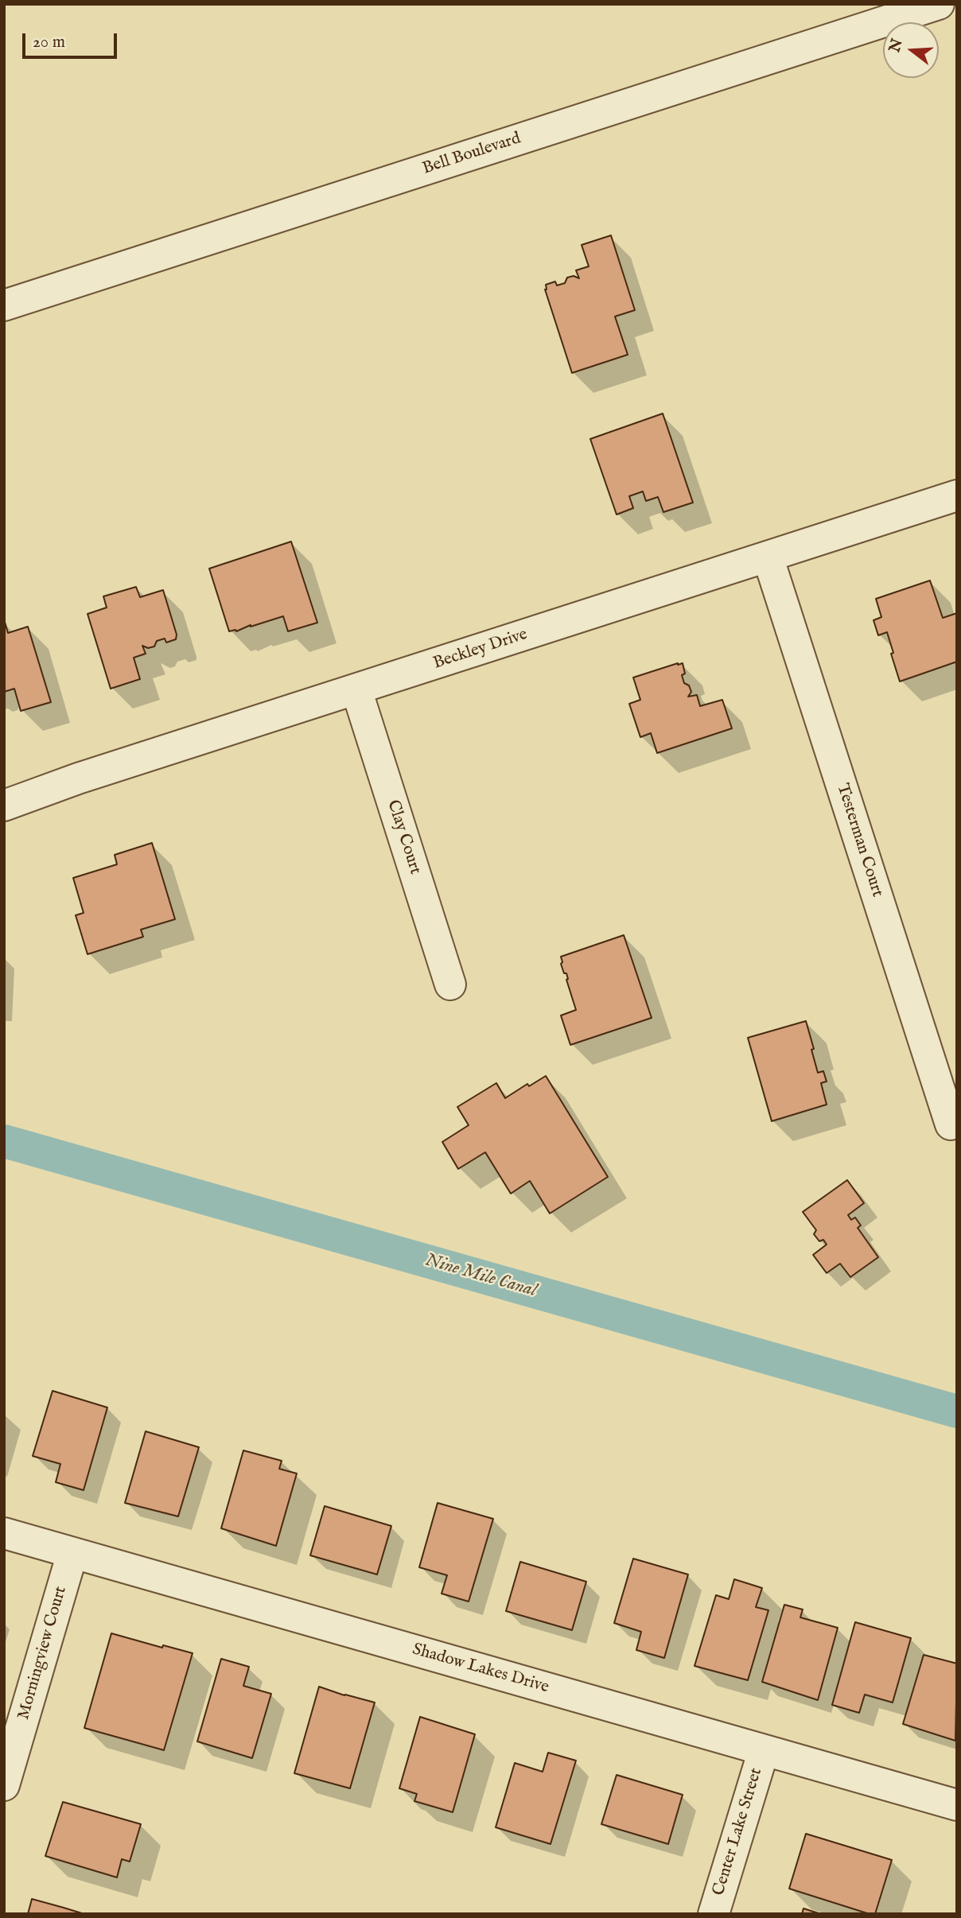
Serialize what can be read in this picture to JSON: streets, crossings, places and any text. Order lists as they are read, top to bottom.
{
  "streets": {
    "street": [
      "Bell Boulevard",
      "Beckley Drive",
      "Clay Court",
      "Testerman Court",
      "Morningview Court",
      "Shadow Lakes Drive",
      "Center Lake Street"
    ]
  },
  "crossings": [
    ["Beckley Drive", "Clay Court"],
    ["Beckley Drive", "Testerman Court"],
    ["Morningview Court", "Shadow Lakes Drive"],
    ["Shadow Lakes Drive", "Center Lake Street"]
  ],
  "water": ["Nine Mile Canal"],
  "scale_bar": "20 m",
  "north": "left"
}
